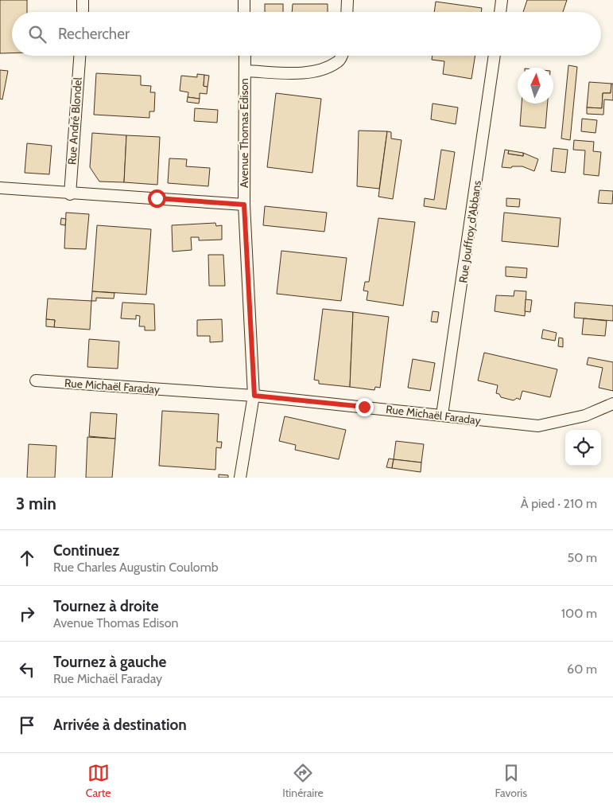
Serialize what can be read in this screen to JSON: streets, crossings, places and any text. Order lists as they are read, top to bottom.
{
  "streets": {
    "street": [
      "Rue André Blondel",
      "Avenue Thomas Edison",
      "Rue Jouffroy d'Abbans",
      "Rue Michaël Faraday"
    ]
  },
  "crossings": [
    ["Avenue Thomas Edison", "Rue Michaël Faraday"],
    ["Rue Jouffroy d'Abbans", "Rue Michaël Faraday"]
  ],
  "north": "top",
  "page": {
    "search": "Rechercher",
    "heading": ["3 min", "À pied · 210 m"],
    "list": [
      ["Continuez", "Rue Charles Augustin Coulomb", "50 m"],
      ["Tournez à droite", "Avenue Thomas Edison", "100 m"],
      ["Tournez à gauche", "Rue Michaël Faraday", "60 m"],
      "Arrivée à destination"
    ],
    "nav": ["Carte", "Itinéraire", "Favoris"]
  }
}
